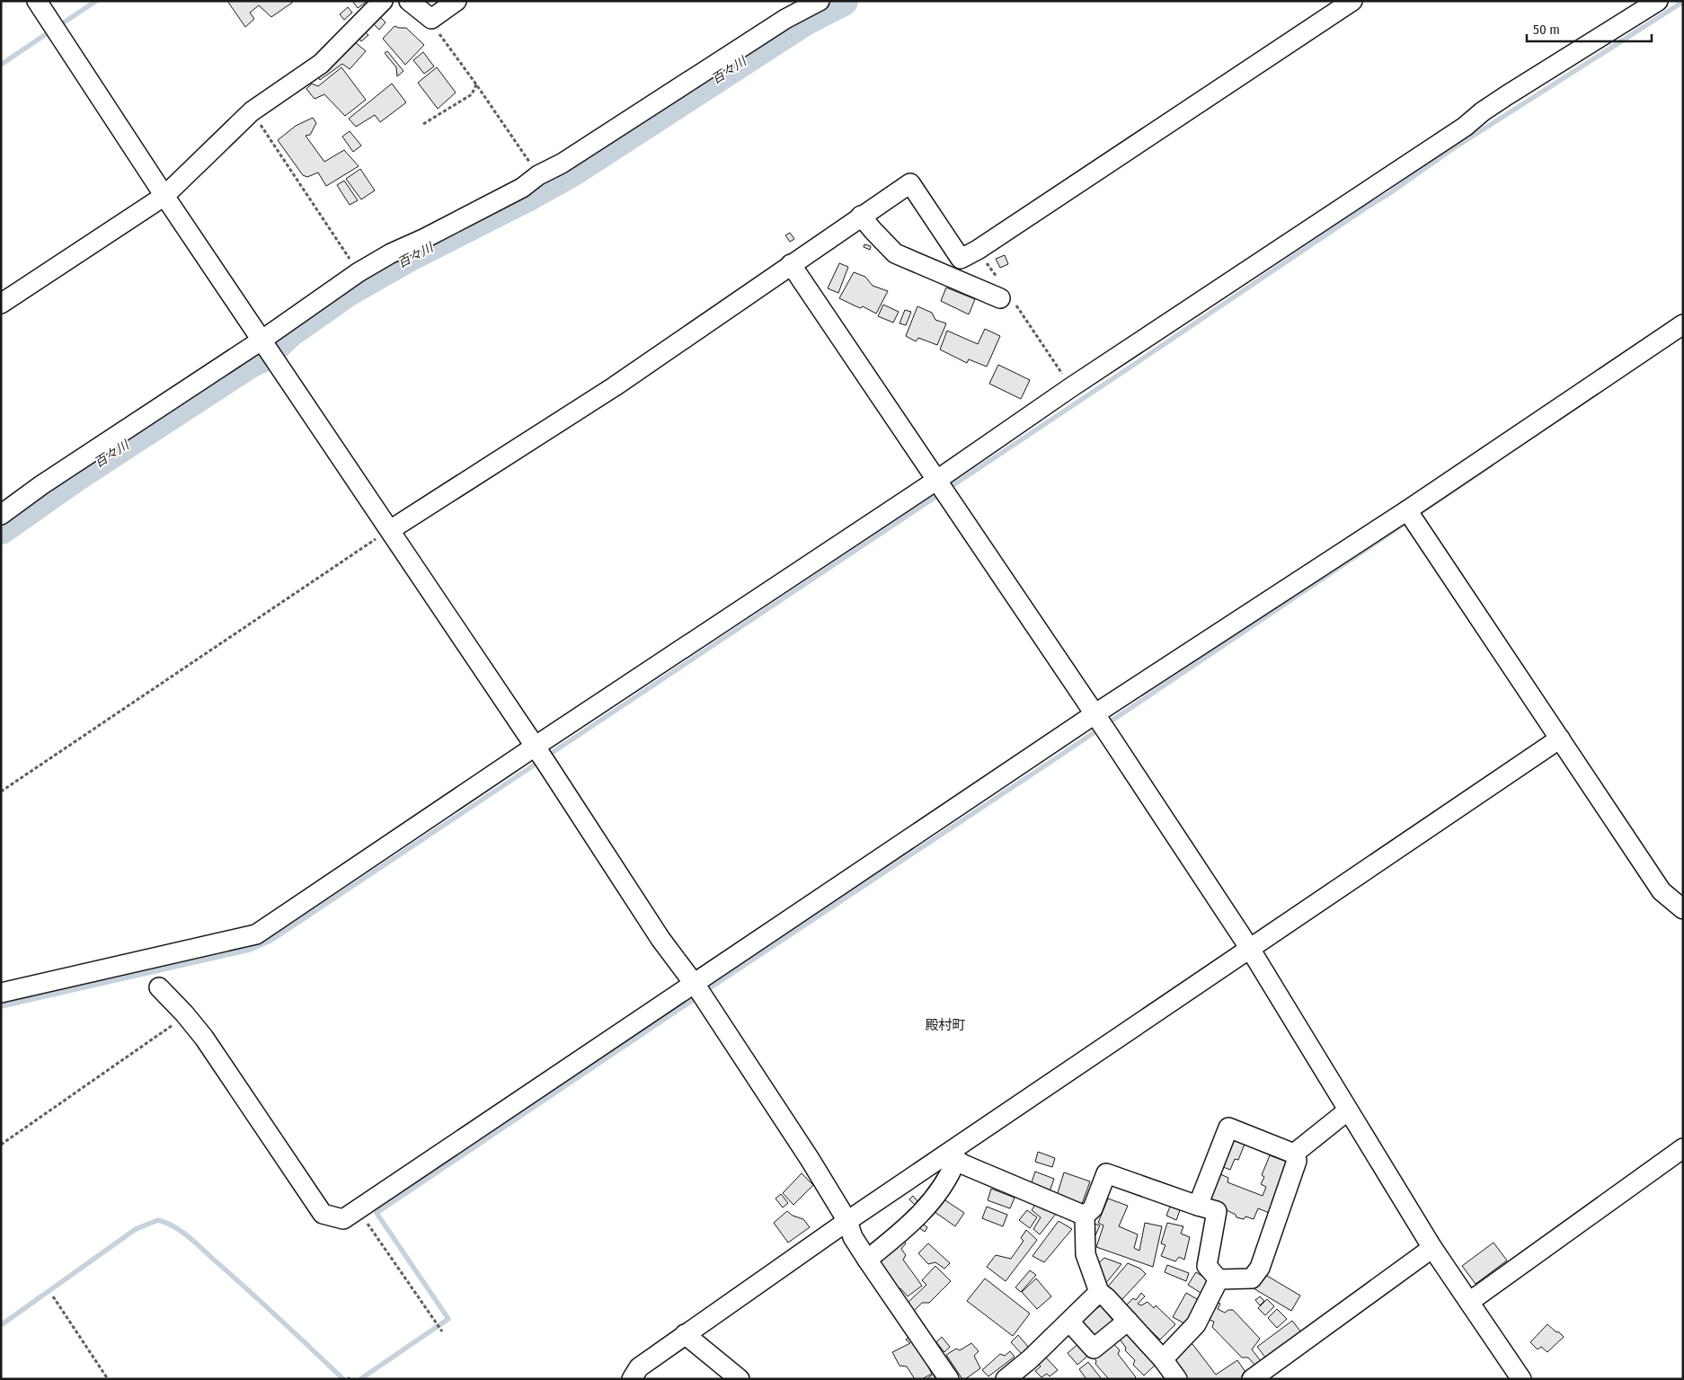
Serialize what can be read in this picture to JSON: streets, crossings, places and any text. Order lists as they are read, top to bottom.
{
  "districts": ["殿村町"],
  "water": ["百々川"],
  "scale_bar": "50 m"
}
